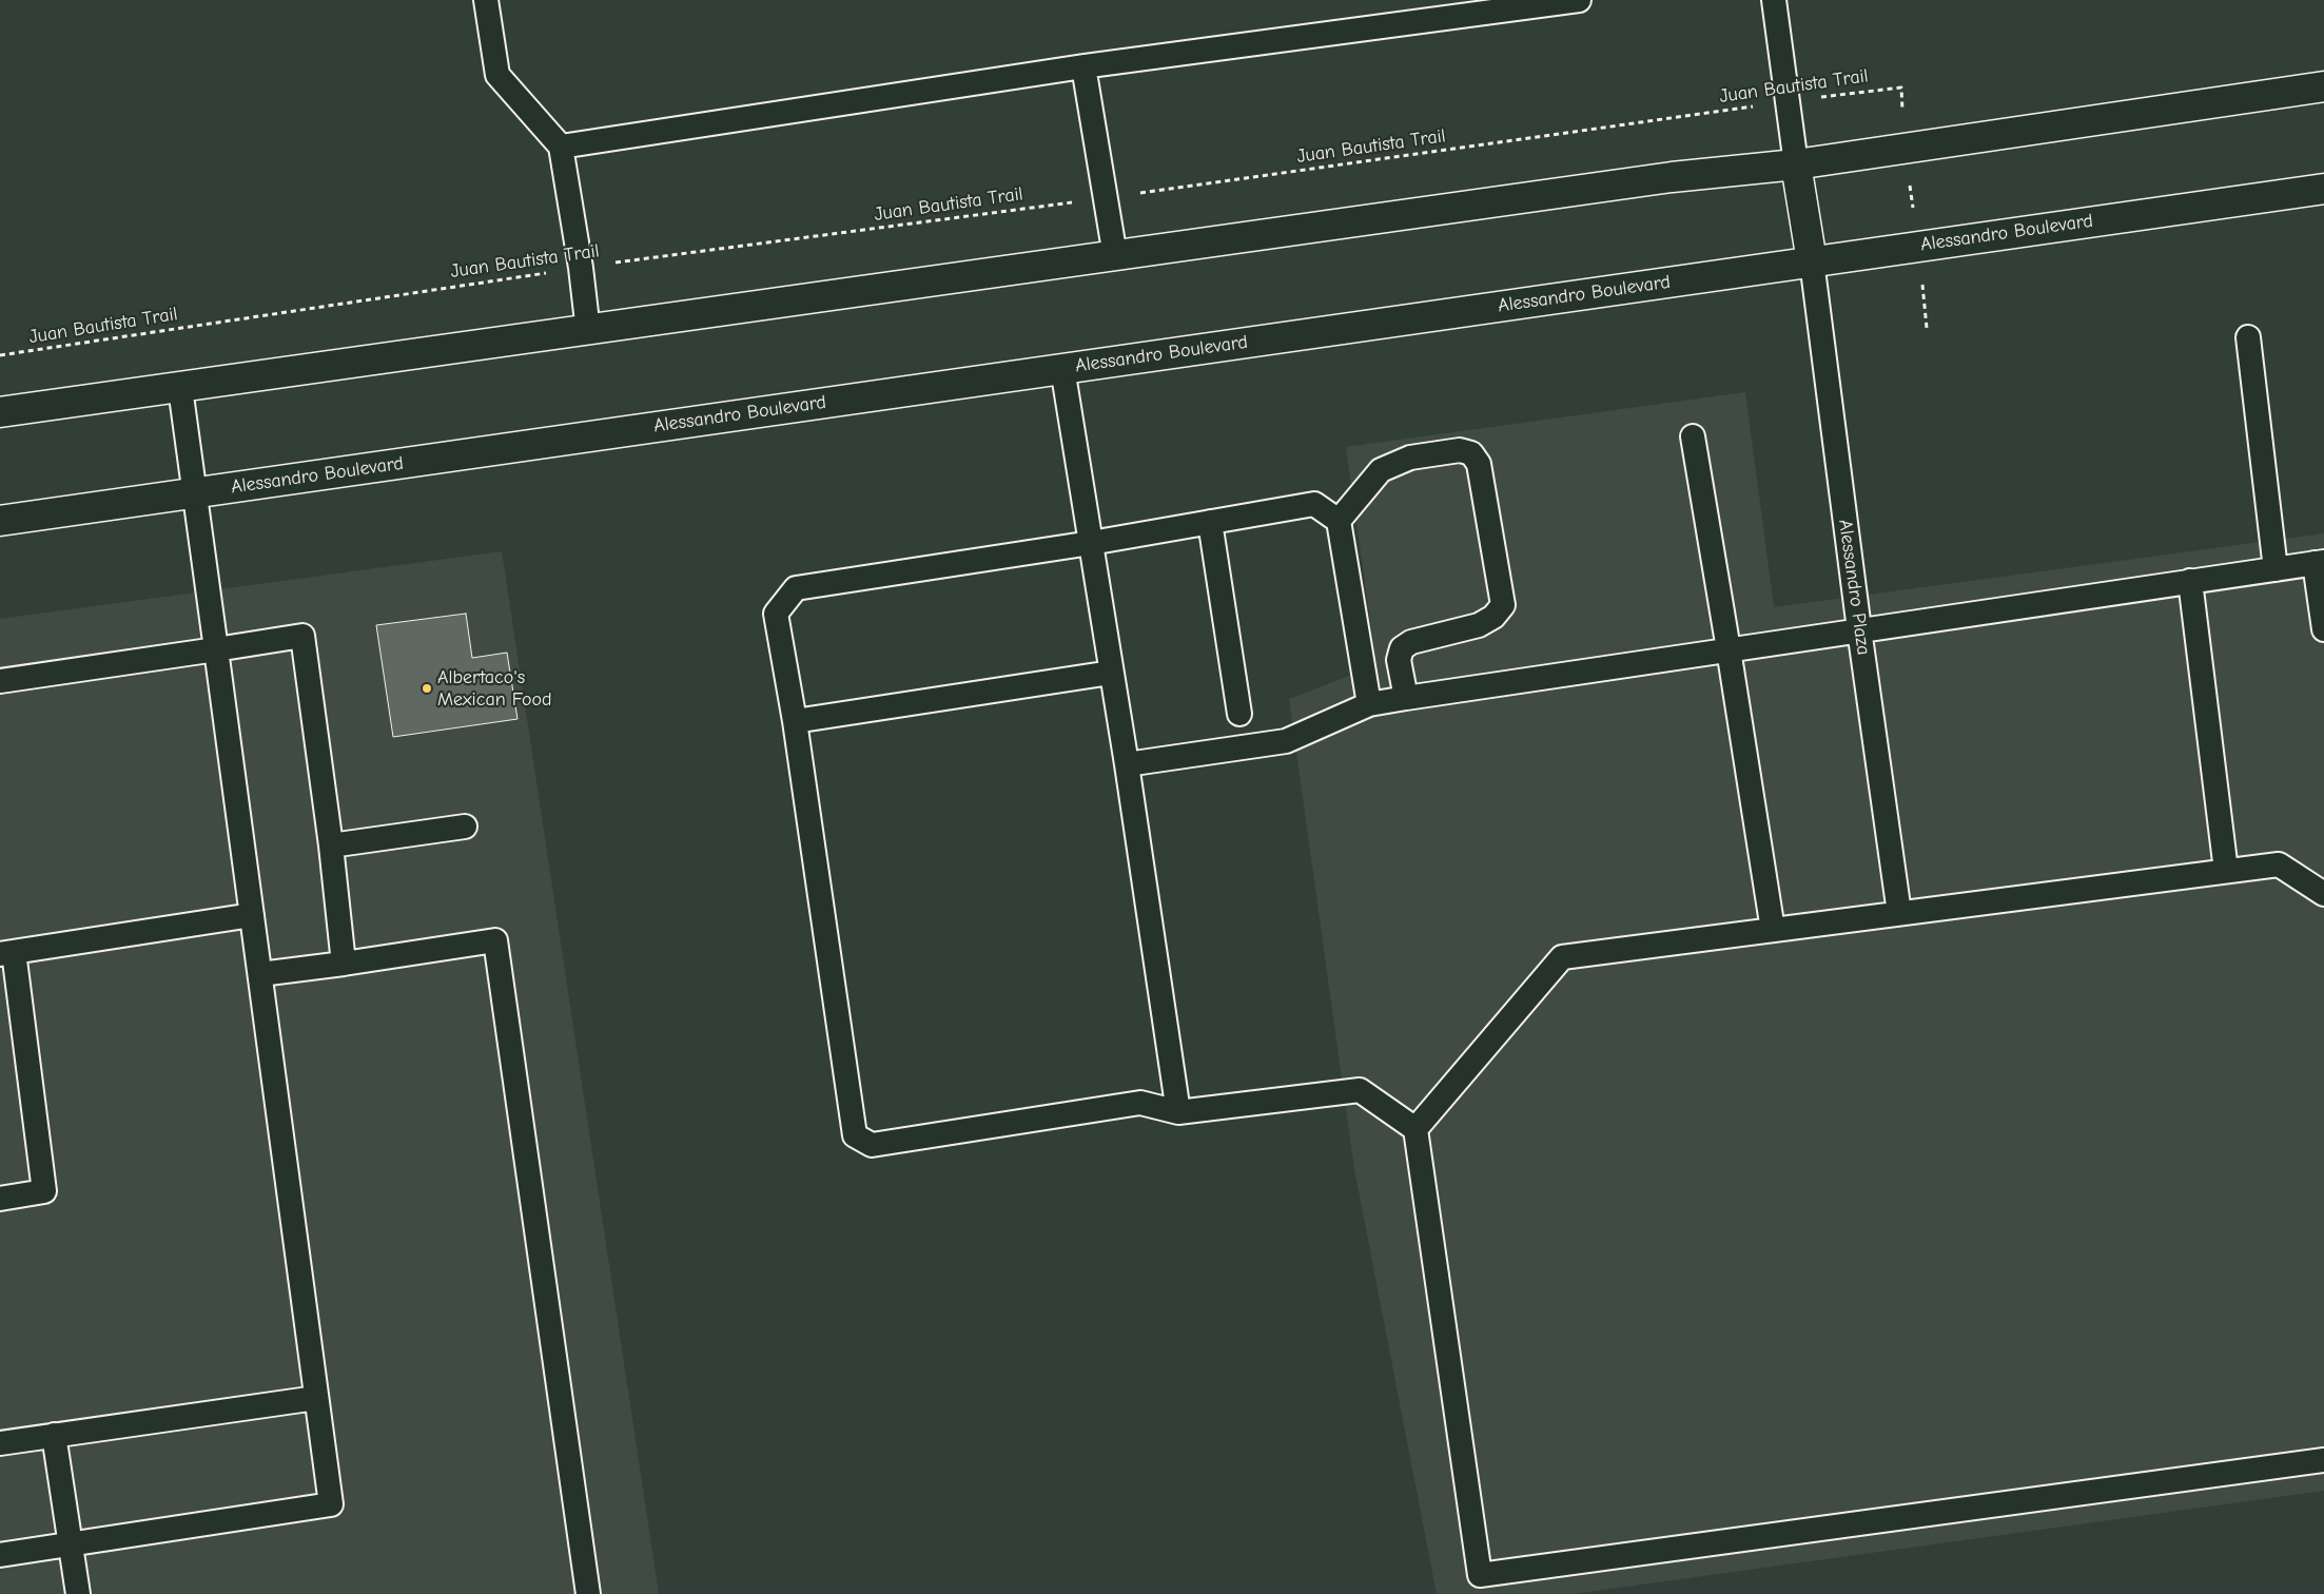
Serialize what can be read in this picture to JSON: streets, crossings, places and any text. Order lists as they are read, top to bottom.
{
  "streets": {
    "main road": ["Alessandro Boulevard"],
    "lane": ["Alessandro Plaza"],
    "path": ["Juan Bautista Trail"]
  },
  "crossings": [
    ["Alessandro Boulevard", "Alessandro Plaza"]
  ],
  "places": ["Albertaco's Mexican Food"]
}
